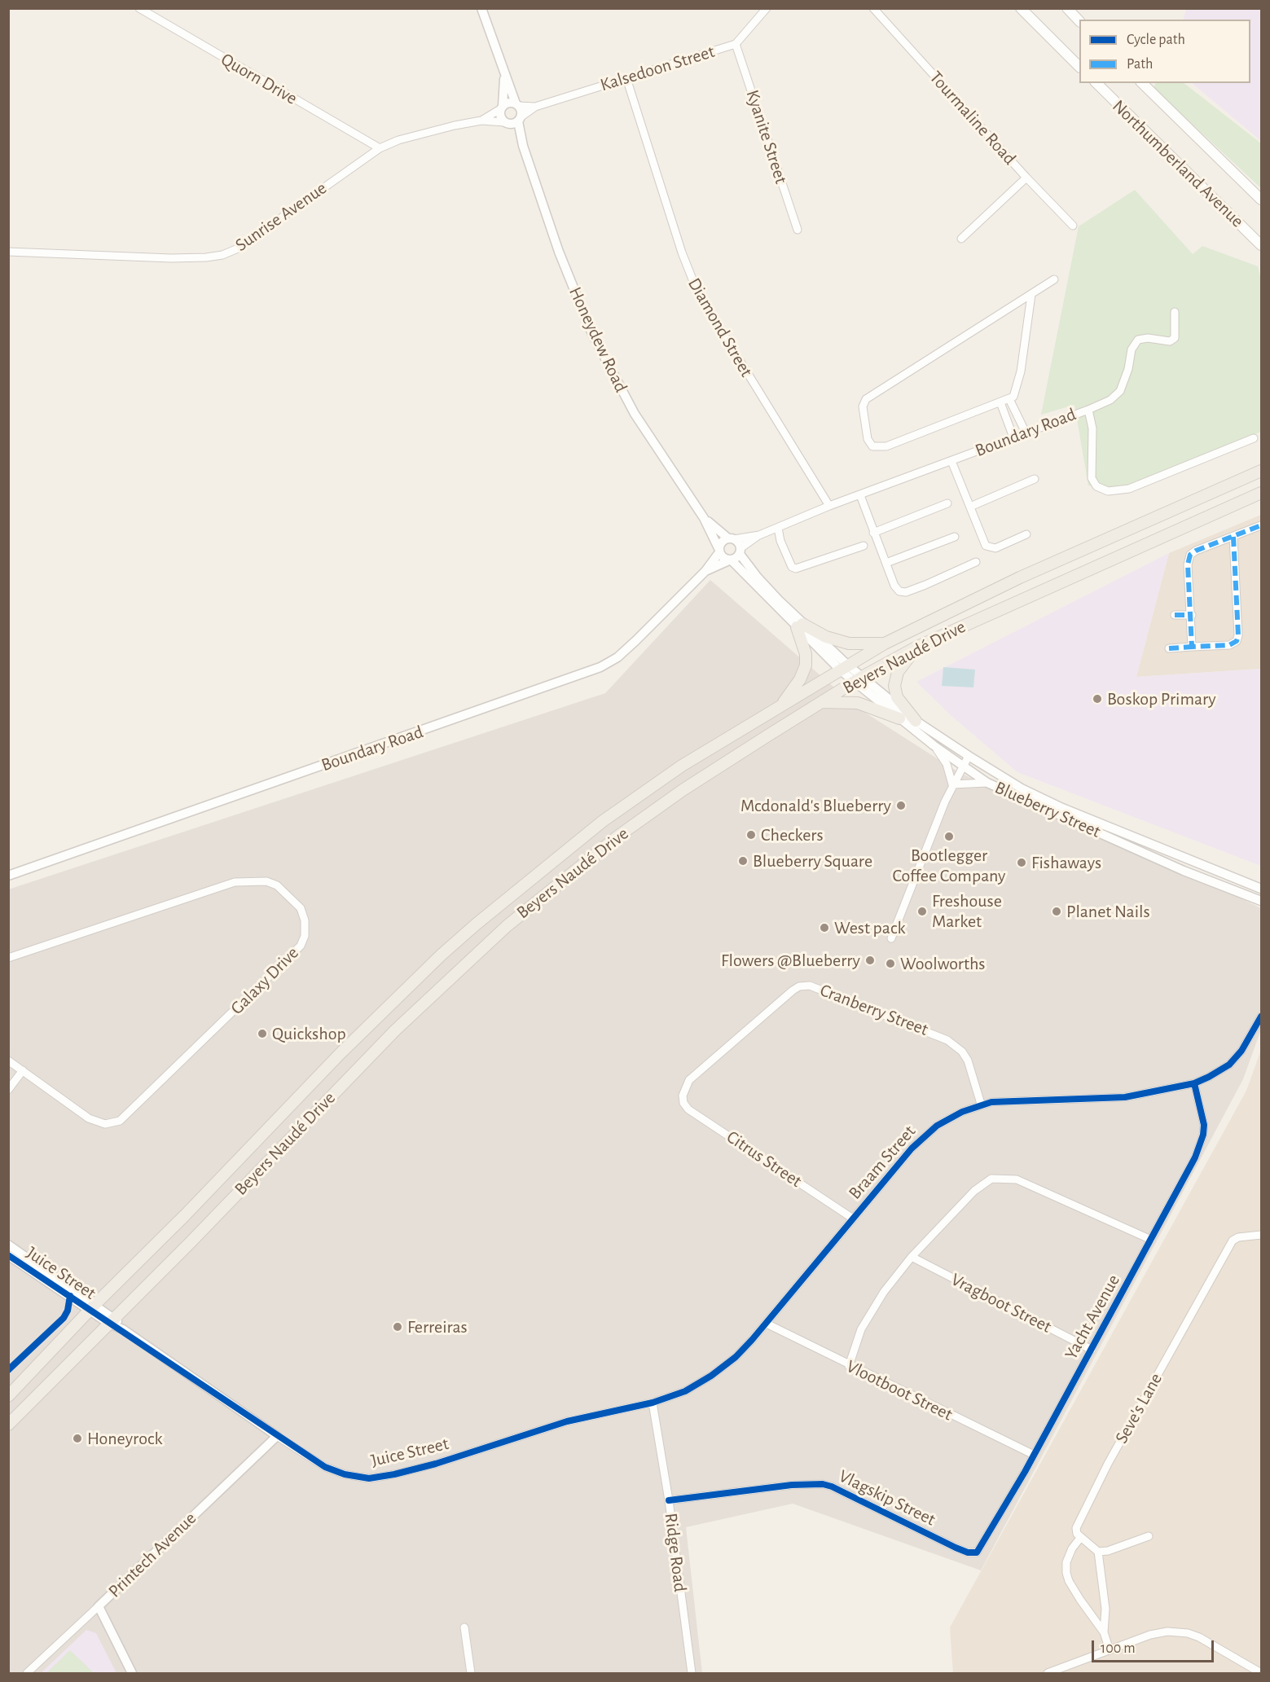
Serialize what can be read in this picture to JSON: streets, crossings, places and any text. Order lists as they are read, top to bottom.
{
  "streets": {
    "main road": ["Northumberland Avenue", "Beyers Naudé Drive"],
    "street": [
      "Kalsedoon Street",
      "Quorn Drive",
      "Tourmaline Road",
      "Kyanite Street",
      "Sunrise Avenue",
      "Diamond Street",
      "Honeydew Road",
      "Boundary Road",
      "Blueberry Street",
      "Galaxy Drive",
      "Cranberry Street",
      "Citrus Street",
      "Braam Street",
      "Juice Street",
      "Vragboot Street",
      "Yacht Avenue",
      "Vlootboot Street",
      "Seve's Lane",
      "Vlagskip Street",
      "Ridge Road",
      "Printech Avenue"
    ]
  },
  "crossings": [
    ["Kalsedoon Street", "Kyanite Street"],
    ["Kalsedoon Street", "Sunrise Avenue"],
    ["Kalsedoon Street", "Diamond Street"],
    ["Kalsedoon Street", "Honeydew Road"],
    ["Quorn Drive", "Sunrise Avenue"],
    ["Sunrise Avenue", "Honeydew Road"],
    ["Diamond Street", "Boundary Road"],
    ["Honeydew Road", "Boundary Road"],
    ["Beyers Naudé Drive", "Blueberry Street"],
    ["Beyers Naudé Drive", "Juice Street"],
    ["Cranberry Street", "Citrus Street"],
    ["Cranberry Street", "Braam Street"],
    ["Citrus Street", "Braam Street"],
    ["Braam Street", "Juice Street"],
    ["Braam Street", "Yacht Avenue"],
    ["Braam Street", "Vlootboot Street"],
    ["Braam Street", "Ridge Road"],
    ["Juice Street", "Ridge Road"],
    ["Juice Street", "Printech Avenue"],
    ["Vragboot Street", "Yacht Avenue"],
    ["Yacht Avenue", "Vlootboot Street"],
    ["Yacht Avenue", "Vlagskip Street"],
    ["Vlagskip Street", "Ridge Road"]
  ],
  "places": [
    "Boskop Primary",
    "Mcdonald's Blueberry",
    "Checkers",
    "Bootlegger Coffee Company",
    "Blueberry Square",
    "Fishaways",
    "Freshouse Market",
    "Planet Nails",
    "West pack",
    "Flowers @Blueberry",
    "Woolworths",
    "Quickshop",
    "Ferreiras",
    "Honeyrock"
  ],
  "legend": ["Cycle path", "Path"],
  "scale_bar": "100 m"
}
